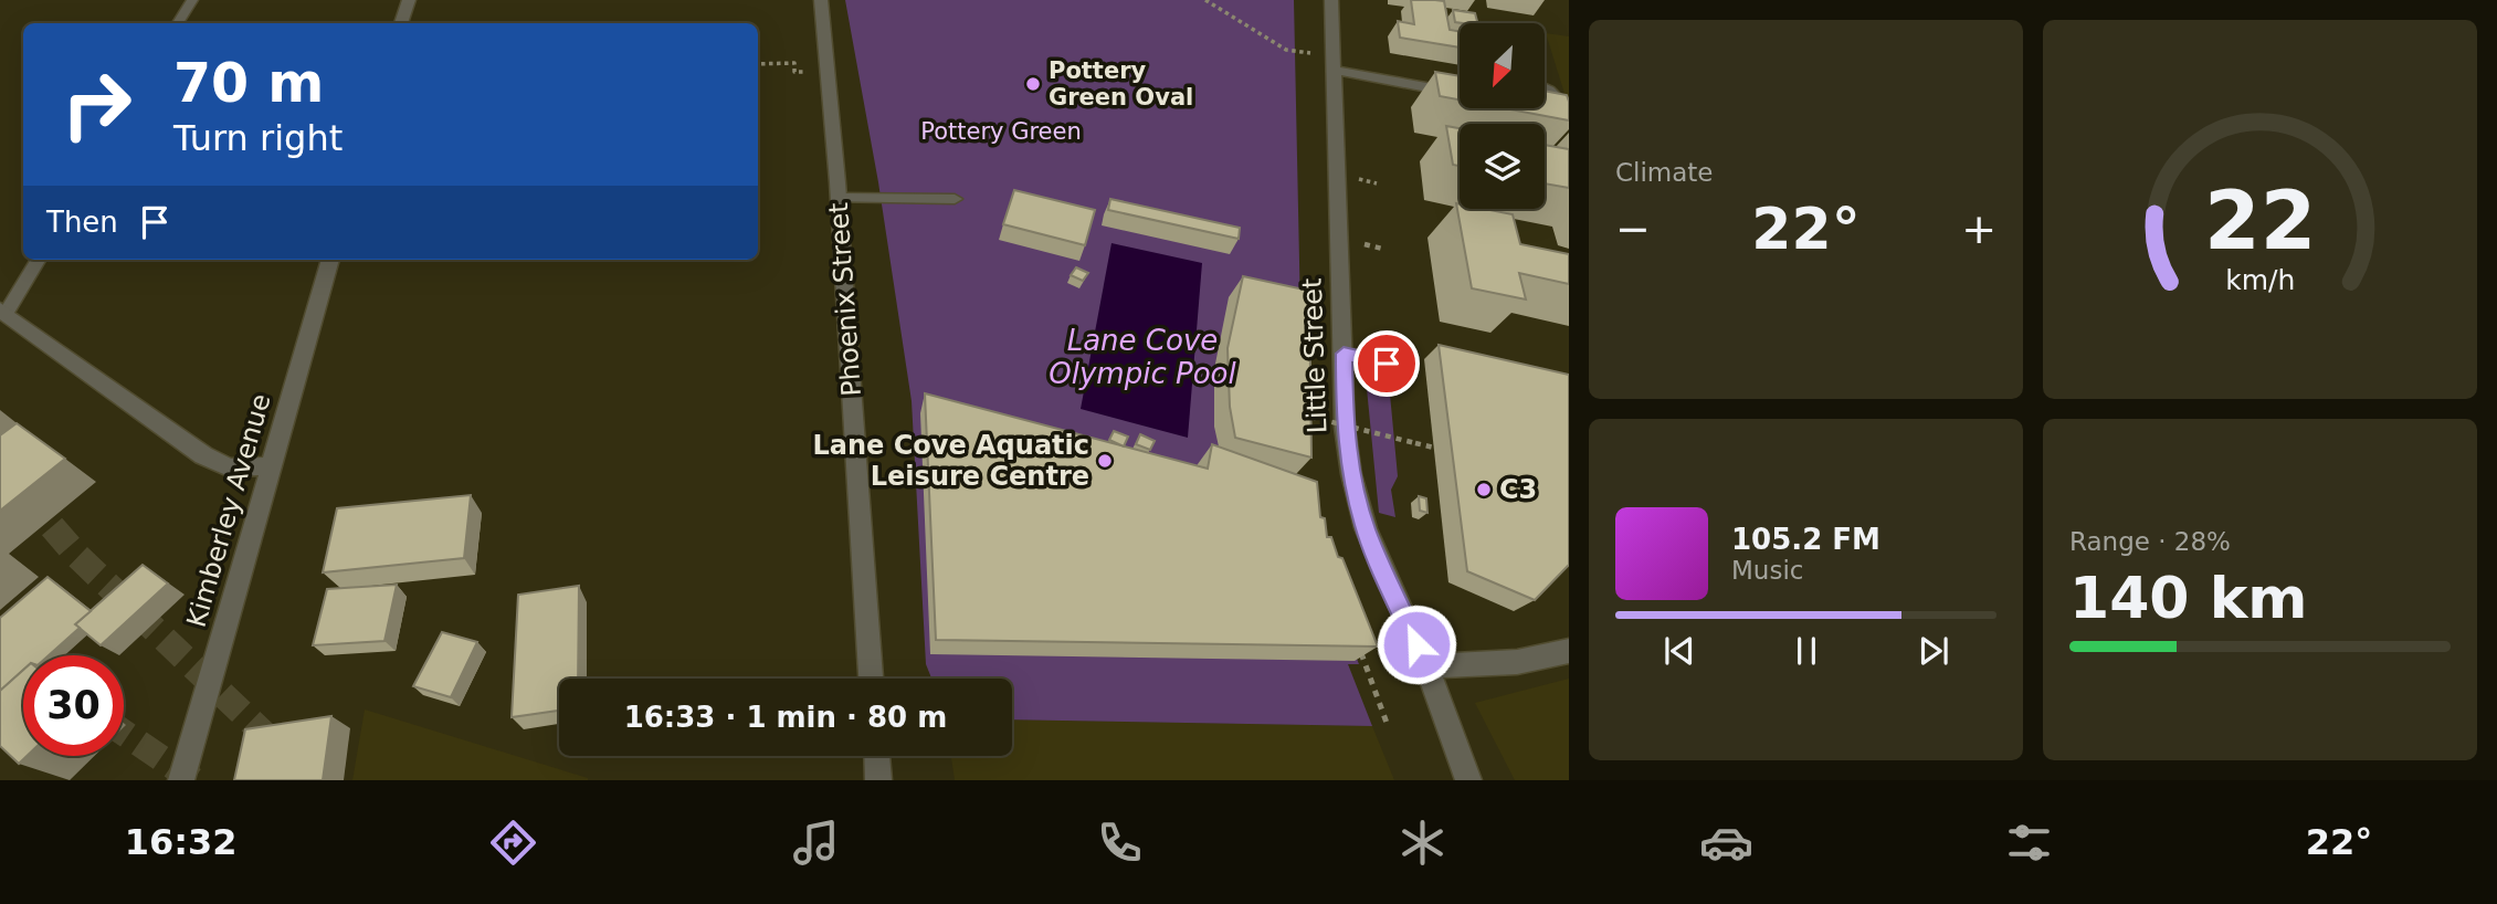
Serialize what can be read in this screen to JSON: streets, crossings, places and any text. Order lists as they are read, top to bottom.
{
  "streets": {
    "street": ["Phoenix Street", "Little Street", "Kimberley Avenue"]
  },
  "water": ["Lane Cove Olympic Pool"],
  "parks": ["Pottery Green"],
  "places": ["Pottery Green Oval", "Lane Cove Aquatic Leisure Centre", "C3"],
  "north": "bottom left",
  "page": {
    "tile": [
      "Climate",
      ["Range · 28%", "140 km"]
    ],
    "turn": ["70 m", "Turn right"],
    "then": "Then",
    "heat": ["−", "22°", "+"],
    "song": ["105.2 FM", "Music"],
    "limit": "30",
    "trip": "16:33 · 1 min · 80 m",
    "tabs": ["16:32", "22°"],
    "gauge": ["22", "km/h"]
  }
}
